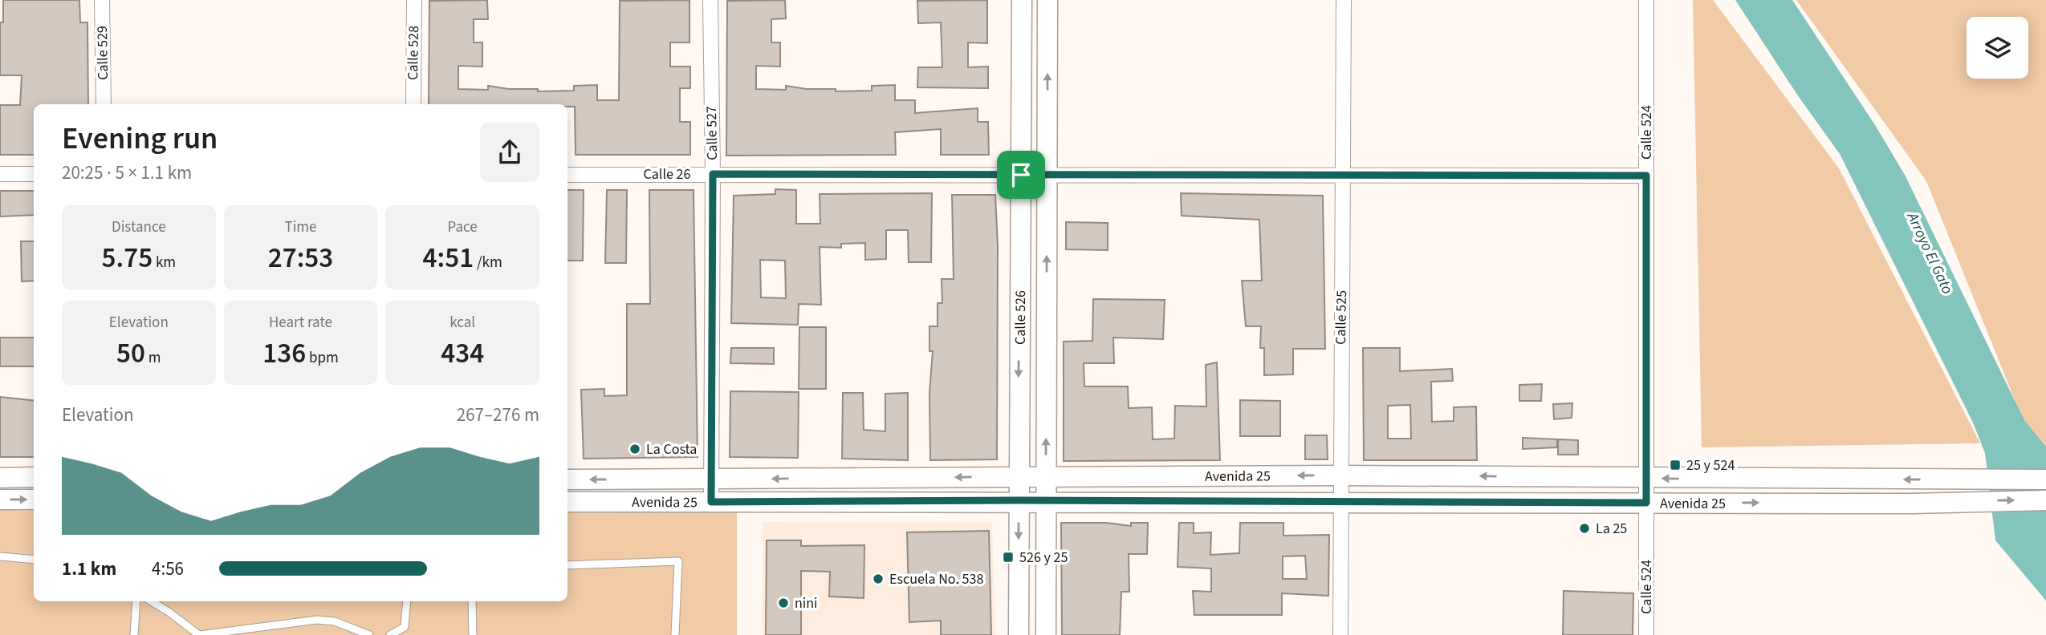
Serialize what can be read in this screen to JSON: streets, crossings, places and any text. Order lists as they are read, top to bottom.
{
  "streets": {
    "main road": ["Calle 526", "Avenida 25"],
    "street": [
      "Calle 529",
      "Calle 528",
      "Calle 524",
      "Calle 527",
      "Calle 26",
      "Calle 525"
    ]
  },
  "crossings": [
    ["Calle 524", "Calle 26"],
    ["Calle 524", "Avenida 25"],
    ["Calle 527", "Calle 26"],
    ["Calle 527", "Avenida 25"],
    ["Calle 26", "Calle 526"],
    ["Calle 26", "Calle 525"],
    ["Calle 526", "Avenida 25"],
    ["Calle 525", "Avenida 25"]
  ],
  "water": ["Arroyo El Gato"],
  "places": {
    "other": [
      "La Costa",
      "La 25",
      "Escuela No. 538",
      "nini"
    ],
    "transit": ["25 y 524", "526 y 25"]
  },
  "page": {
    "heading": ["Evening run", "20:25 · 5 × 1.1 km"],
    "stats": [
      ["Distance", "5.75 km"],
      ["Time", "27:53"],
      ["Pace", "4:51 /km"],
      ["Elevation", "50 m"],
      ["Heart rate", "136 bpm"],
      ["kcal", "434"]
    ],
    "chart": ["Elevation", "267–276 m"],
    "list": [
      {
        "name": "1.1 km",
        "note": "4:56"
      }
    ]
  }
}
